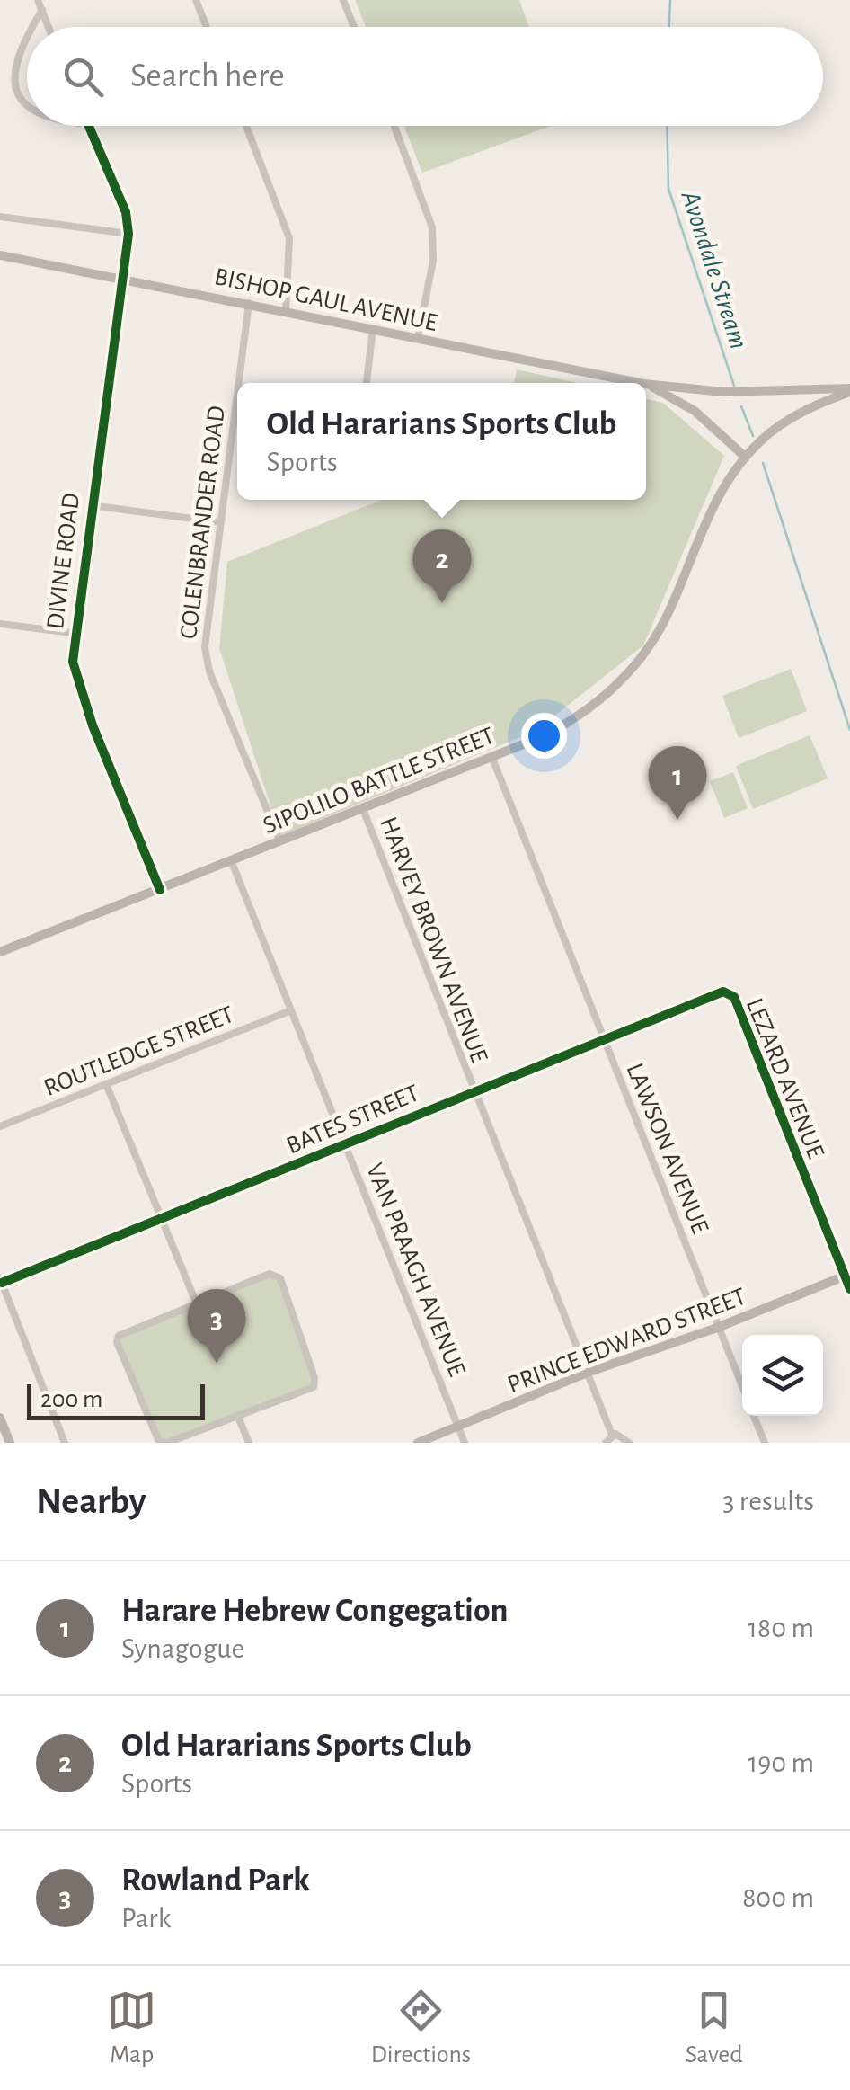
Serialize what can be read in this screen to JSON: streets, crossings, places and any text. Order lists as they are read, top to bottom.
{
  "streets": {
    "main road": ["BISHOP GAUL AVENUE", "SIPOLILO BATTLE STREET", "PRINCE EDWARD STREET"],
    "street": [
      "COLENBRANDER ROAD",
      "DIVINE ROAD",
      "HARVEY BROWN AVENUE",
      "ROUTLEDGE STREET",
      "LEZARD AVENUE",
      "BATES STREET",
      "LAWSON AVENUE",
      "VAN PRAAGH AVENUE"
    ]
  },
  "crossings": [
    ["BISHOP GAUL AVENUE", "COLENBRANDER ROAD"],
    ["BISHOP GAUL AVENUE", "DIVINE ROAD"],
    ["COLENBRANDER ROAD", "SIPOLILO BATTLE STREET"],
    ["DIVINE ROAD", "SIPOLILO BATTLE STREET"],
    ["SIPOLILO BATTLE STREET", "HARVEY BROWN AVENUE"],
    ["SIPOLILO BATTLE STREET", "LAWSON AVENUE"],
    ["SIPOLILO BATTLE STREET", "VAN PRAAGH AVENUE"],
    ["HARVEY BROWN AVENUE", "BATES STREET"],
    ["HARVEY BROWN AVENUE", "PRINCE EDWARD STREET"],
    ["ROUTLEDGE STREET", "VAN PRAAGH AVENUE"],
    ["LEZARD AVENUE", "BATES STREET"],
    ["LEZARD AVENUE", "PRINCE EDWARD STREET"],
    ["BATES STREET", "LAWSON AVENUE"],
    ["BATES STREET", "VAN PRAAGH AVENUE"],
    ["LAWSON AVENUE", "PRINCE EDWARD STREET"],
    ["VAN PRAAGH AVENUE", "PRINCE EDWARD STREET"]
  ],
  "water": ["Avondale Stream"],
  "scale_bar": "200 m",
  "page": {
    "search": "Search here",
    "popup": ["Old Hararians Sports Club", "Sports"],
    "pins": ["2", "1", "3"],
    "scale": "200 m",
    "heading": ["Nearby", "3 results"],
    "list": [
      {
        "mark": "1",
        "name": "Harare Hebrew Congegation",
        "note": "Synagogue",
        "value": "180 m"
      },
      {
        "mark": "2",
        "name": "Old Hararians Sports Club",
        "note": "Sports",
        "value": "190 m"
      },
      {
        "mark": "3",
        "name": "Rowland Park",
        "note": "Park",
        "value": "800 m"
      }
    ],
    "nav": ["Map", "Directions", "Saved"]
  }
}
